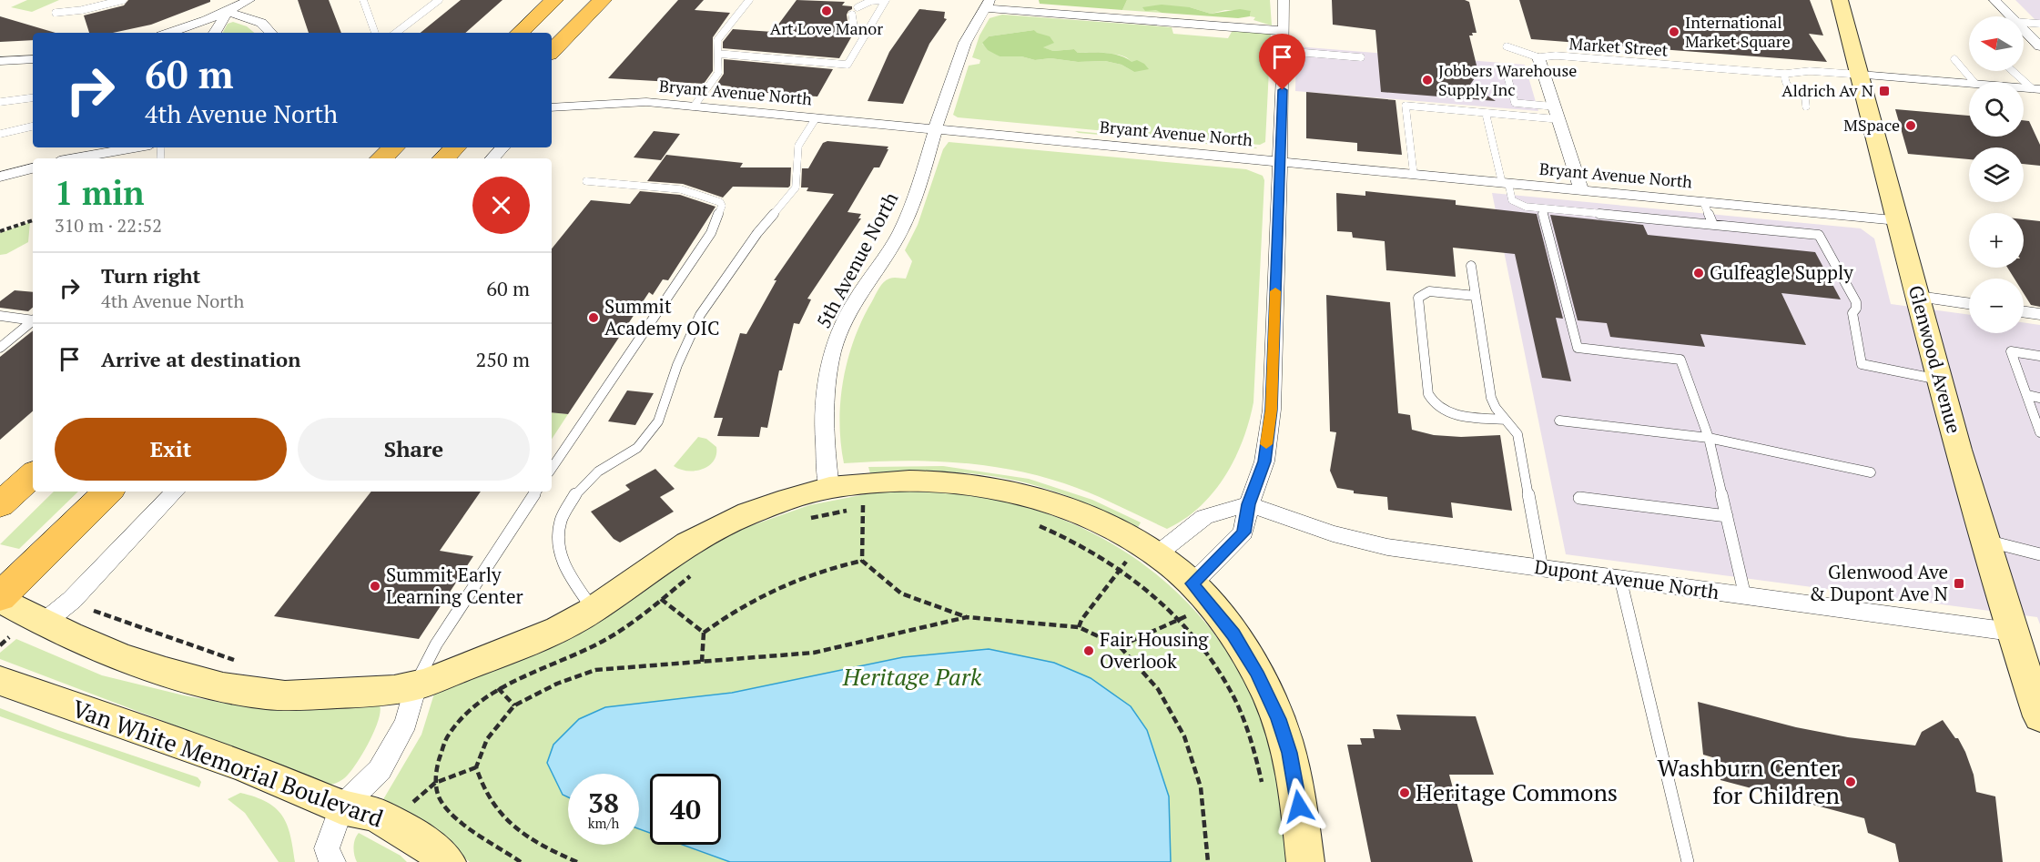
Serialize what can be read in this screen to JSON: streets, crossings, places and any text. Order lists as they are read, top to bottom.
{
  "streets": {
    "street": [
      "Bryant Avenue North",
      "5th Avenue North",
      "Glenwood Avenue",
      "Dupont Avenue North",
      "Van White Memorial Boulevard"
    ],
    "lane": ["Market Street"]
  },
  "crossings": [
    ["Market Street", "Glenwood Avenue"],
    ["Bryant Avenue North", "5th Avenue North"],
    ["Bryant Avenue North", "Glenwood Avenue"],
    ["Glenwood Avenue", "Dupont Avenue North"]
  ],
  "parks": ["Heritage Park"],
  "places": {
    "other": [
      "Art Love Manor",
      "International Market Square",
      "Jobbers Warehouse Supply Inc",
      "MSpace",
      "Gulfeagle Supply",
      "Summit Academy OIC",
      "Summit Early Learning Center",
      "Fair Housing Overlook",
      "Washburn Center for Children",
      "Heritage Commons"
    ],
    "transit": ["Aldrich Av N", "Glenwood Ave & Dupont Ave N"]
  },
  "north": "left",
  "page": {
    "map_buttons": ["+", "−"],
    "turn": ["60 m", "4th Avenue North"],
    "heading": ["1 min", "310 m · 22:52"],
    "list": [
      {
        "name": "Turn right",
        "note": "4th Avenue North",
        "value": "60 m"
      },
      {
        "name": "Arrive at destination",
        "value": "250 m"
      }
    ],
    "buttons": ["Exit", "Share"],
    "speed": "38 km/h",
    "limit": "40"
  }
}
